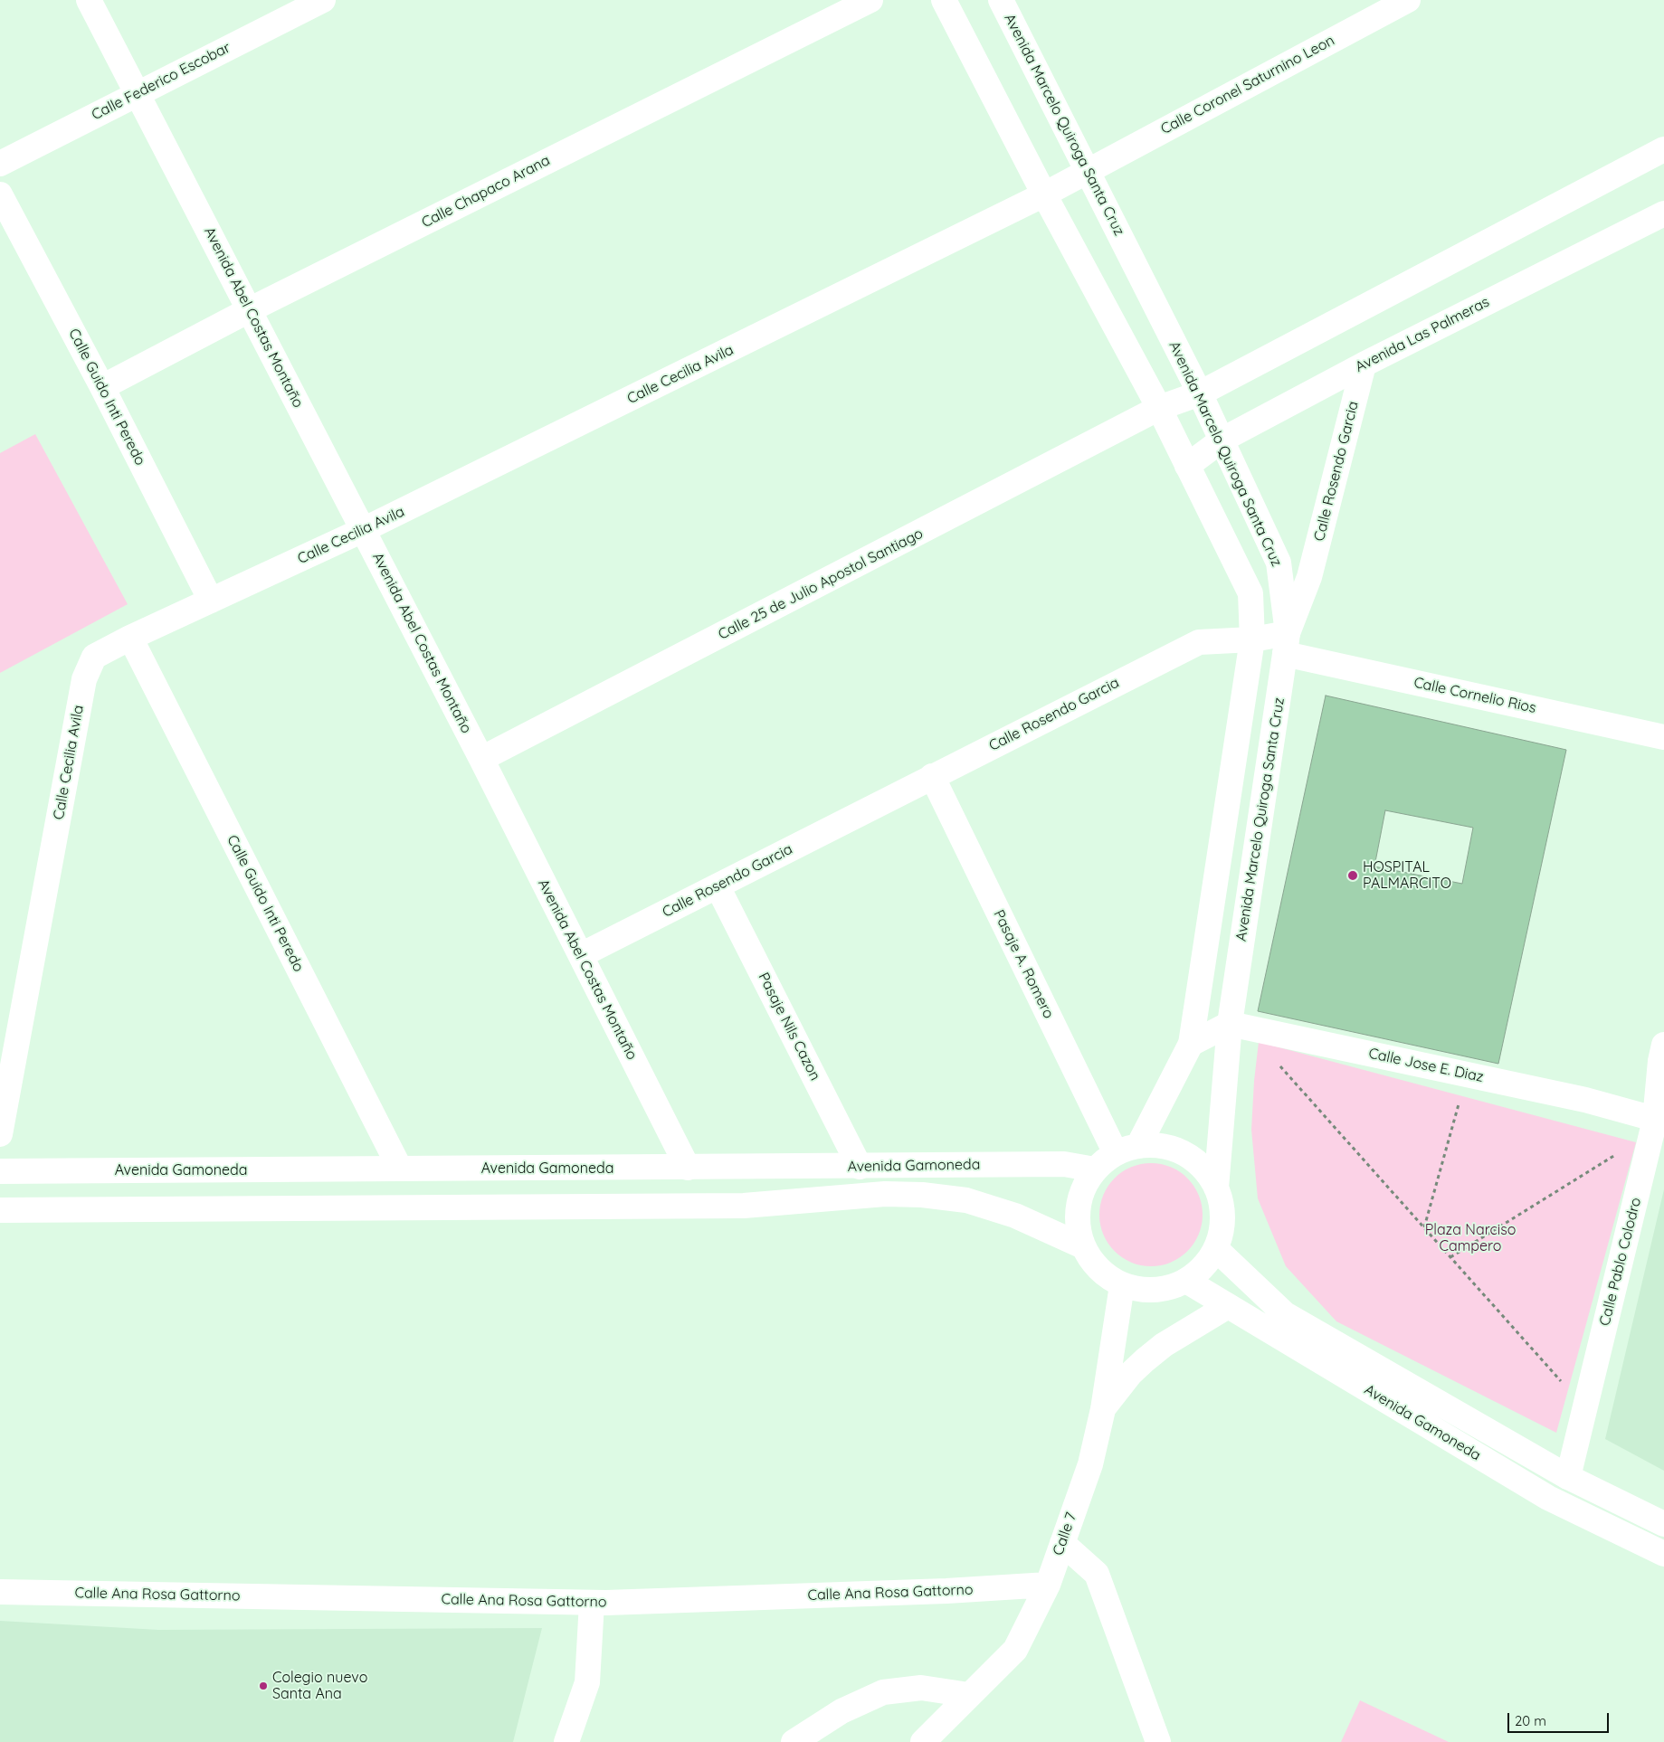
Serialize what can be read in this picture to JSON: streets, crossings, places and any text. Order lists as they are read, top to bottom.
{
  "streets": {
    "street": [
      "Calle Federico Escobar",
      "Calle Coronel Saturnino Leon",
      "Avenida Marcelo Quiroga Santa Cruz",
      "Calle Chapaco Arana",
      "Avenida Abel Costas Montaño",
      "Avenida Las Palmeras",
      "Calle Cecilia Avila",
      "Calle Guido Inti Peredo",
      "Calle Rosendo Garcia",
      "Calle 25 de Julio Apostol Santiago",
      "Calle Cornelio Rios",
      "Pasaje A. Romero",
      "Pasaje Nils Cazon",
      "Calle Jose E. Diaz",
      "Avenida Gamoneda",
      "Calle Pablo Colodro",
      "Calle 7",
      "Calle Ana Rosa Gattorno"
    ]
  },
  "crossings": [
    ["Calle Federico Escobar", "Avenida Abel Costas Montaño"],
    ["Calle Coronel Saturnino Leon", "Avenida Marcelo Quiroga Santa Cruz"],
    ["Calle Coronel Saturnino Leon", "Calle Cecilia Avila"],
    ["Avenida Marcelo Quiroga Santa Cruz", "Avenida Las Palmeras"],
    ["Avenida Marcelo Quiroga Santa Cruz", "Calle Rosendo Garcia"],
    ["Avenida Marcelo Quiroga Santa Cruz", "Calle 25 de Julio Apostol Santiago"],
    ["Avenida Marcelo Quiroga Santa Cruz", "Calle Cornelio Rios"],
    ["Avenida Marcelo Quiroga Santa Cruz", "Pasaje A. Romero"],
    ["Avenida Marcelo Quiroga Santa Cruz", "Calle Jose E. Diaz"],
    ["Avenida Marcelo Quiroga Santa Cruz", "Avenida Gamoneda"],
    ["Avenida Marcelo Quiroga Santa Cruz", "Calle 7"],
    ["Calle Chapaco Arana", "Avenida Abel Costas Montaño"],
    ["Calle Chapaco Arana", "Calle Guido Inti Peredo"],
    ["Avenida Abel Costas Montaño", "Calle Cecilia Avila"],
    ["Avenida Abel Costas Montaño", "Calle Rosendo Garcia"],
    ["Avenida Abel Costas Montaño", "Calle 25 de Julio Apostol Santiago"],
    ["Avenida Abel Costas Montaño", "Avenida Gamoneda"],
    ["Avenida Las Palmeras", "Calle Rosendo Garcia"],
    ["Calle Cecilia Avila", "Calle Guido Inti Peredo"],
    ["Calle Guido Inti Peredo", "Avenida Gamoneda"],
    ["Calle Rosendo Garcia", "Calle Cornelio Rios"],
    ["Calle Rosendo Garcia", "Pasaje A. Romero"],
    ["Calle Rosendo Garcia", "Pasaje Nils Cazon"],
    ["Pasaje A. Romero", "Avenida Gamoneda"],
    ["Pasaje A. Romero", "Calle 7"],
    ["Pasaje Nils Cazon", "Avenida Gamoneda"],
    ["Calle Jose E. Diaz", "Calle Pablo Colodro"],
    ["Avenida Gamoneda", "Calle Pablo Colodro"],
    ["Avenida Gamoneda", "Calle 7"],
    ["Calle 7", "Calle Ana Rosa Gattorno"]
  ],
  "parks": ["Plaza Narciso Campero"],
  "places": ["HOSPITAL PALMARCITO", "Colegio nuevo Santa Ana"],
  "scale_bar": "20 m"
}
